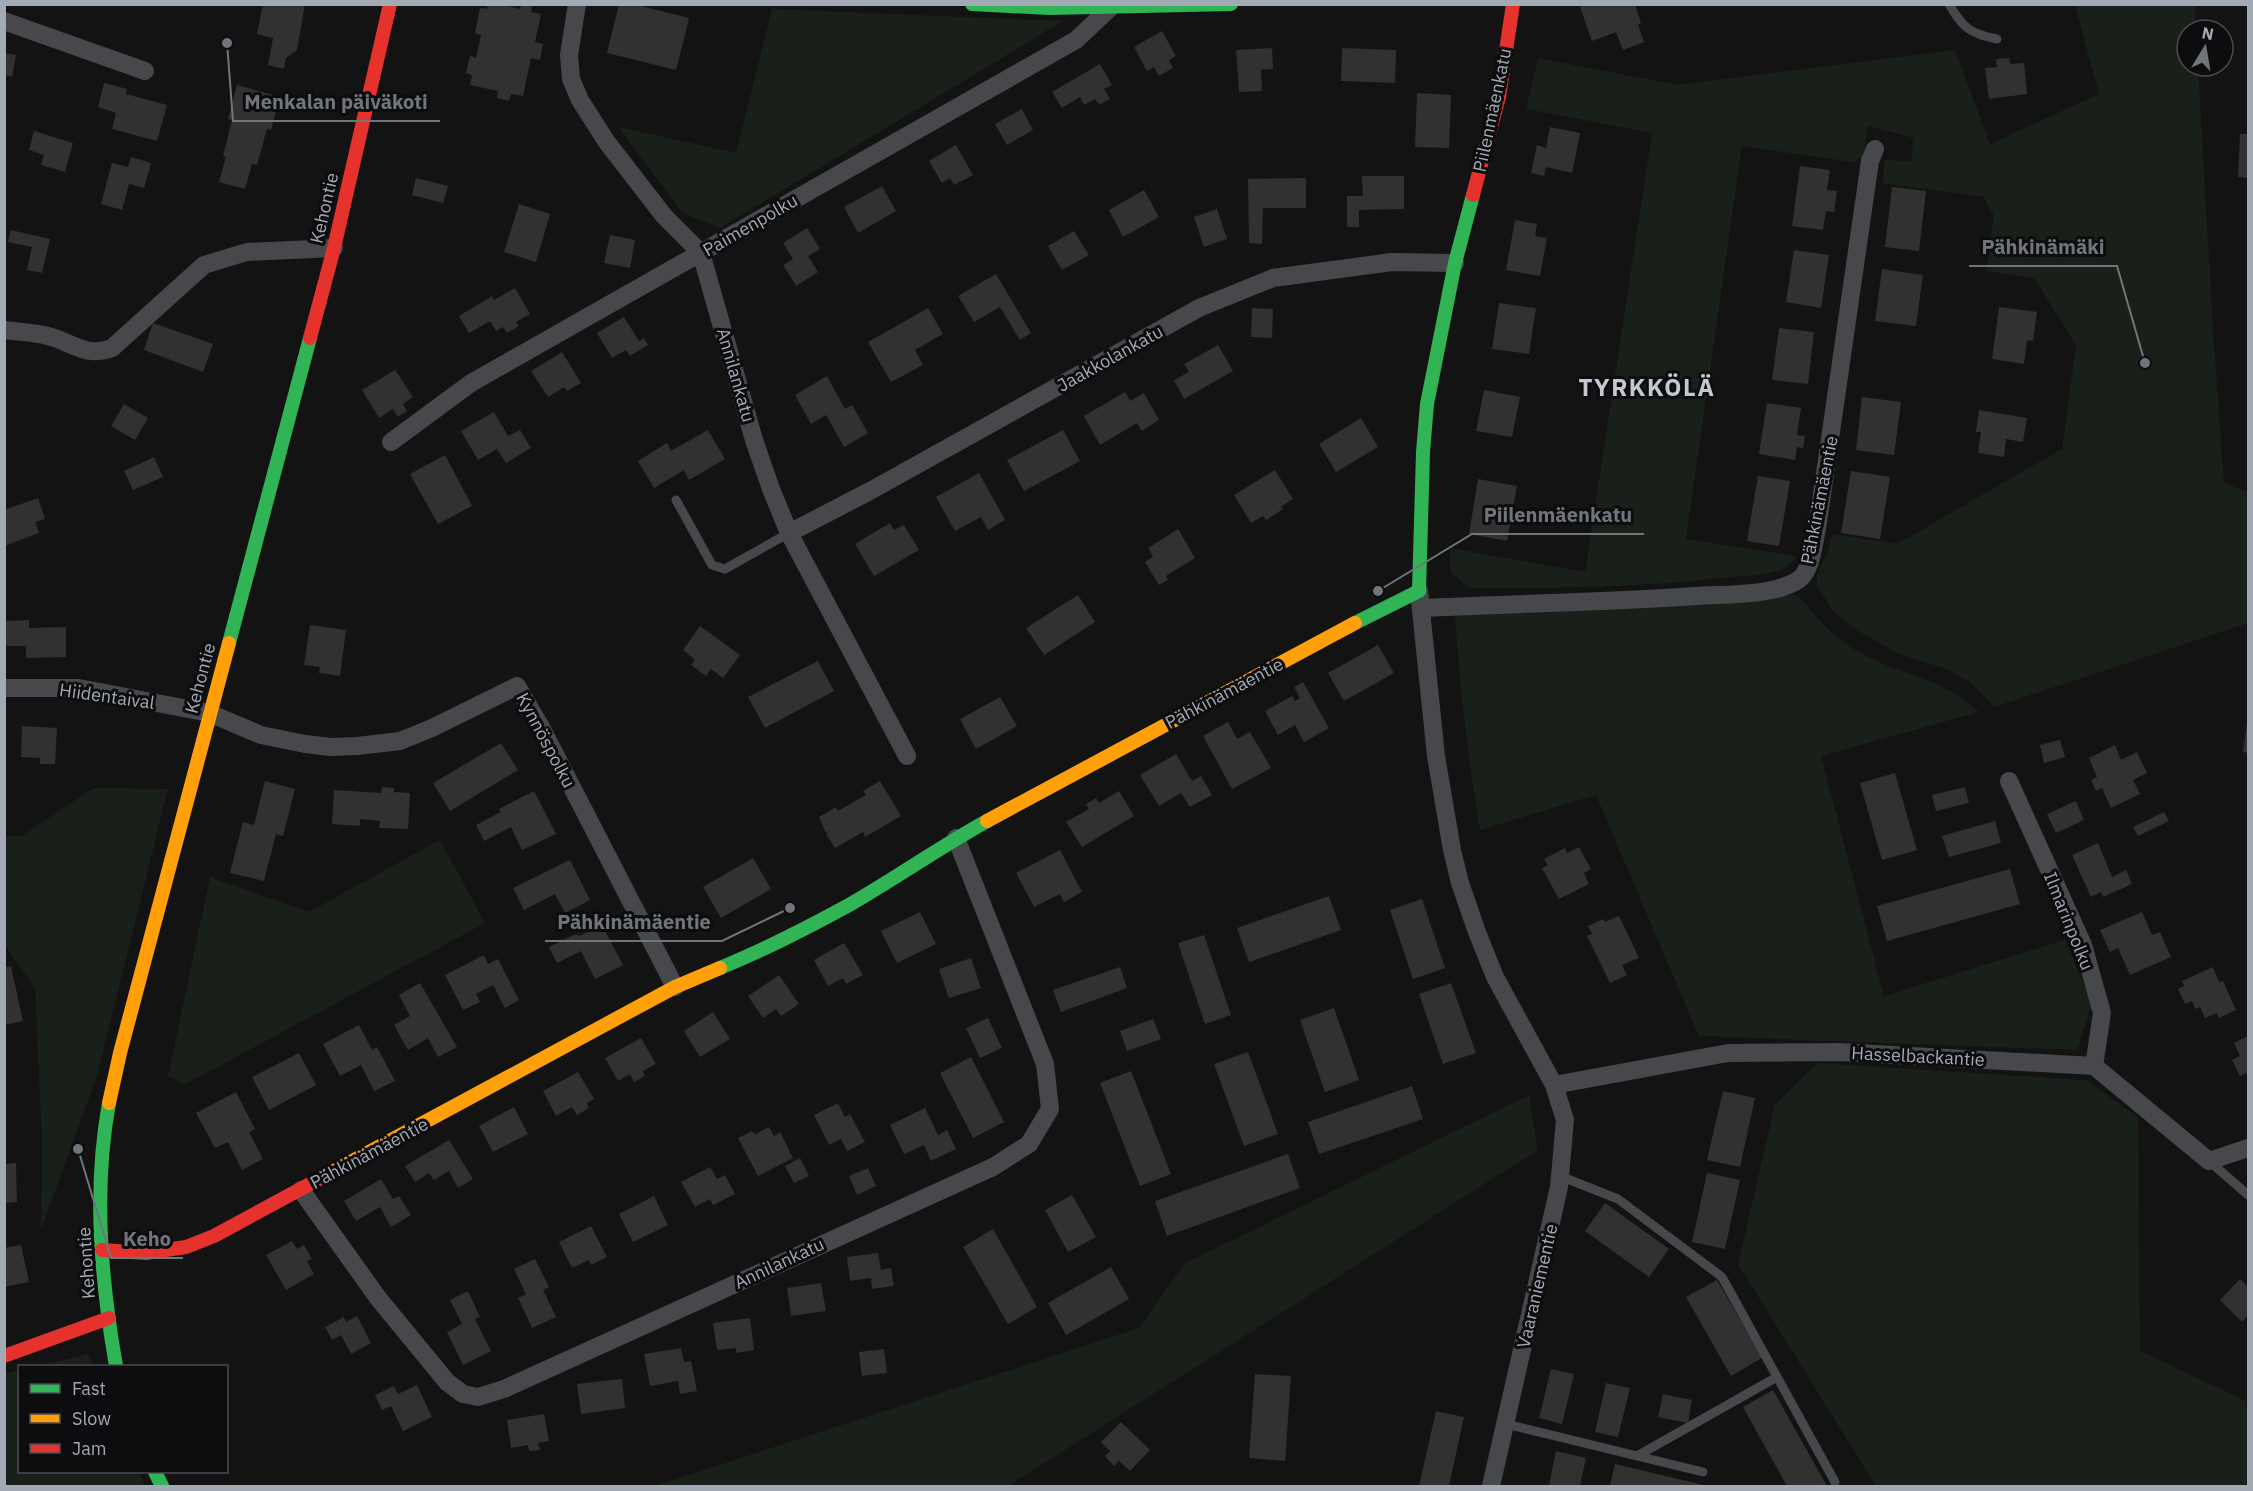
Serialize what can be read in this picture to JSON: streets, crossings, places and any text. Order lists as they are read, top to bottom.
{
  "streets": {
    "street": [
      "Piilenmäenkatu",
      "Kehontie",
      "Paimenpolku",
      "Jaakkolankatu",
      "Annilankatu",
      "Pähkinämäentie",
      "Hiidentaival",
      "Kynnöspolku",
      "Ilmarinpolku",
      "Hasselbackantie",
      "Vaaraniementie"
    ]
  },
  "crossings": [
    ["Piilenmäenkatu", "Jaakkolankatu"],
    ["Piilenmäenkatu", "Pähkinämäentie"],
    ["Piilenmäenkatu", "Hasselbackantie"],
    ["Piilenmäenkatu", "Vaaraniementie"],
    ["Kehontie", "Pähkinämäentie"],
    ["Kehontie", "Hiidentaival"],
    ["Kehontie", "Kynnöspolku"],
    ["Paimenpolku", "Annilankatu"],
    ["Jaakkolankatu", "Annilankatu"],
    ["Annilankatu", "Pähkinämäentie"],
    ["Pähkinämäentie", "Kynnöspolku"],
    ["Hiidentaival", "Kynnöspolku"],
    ["Ilmarinpolku", "Hasselbackantie"],
    ["Hasselbackantie", "Vaaraniementie"]
  ],
  "districts": ["TYRKKÖLÄ"],
  "places": [
    "Menkalan päiväkoti",
    "Pähkinämäki",
    "Piilenmäenkatu",
    "Pähkinämäentie",
    "Keho"
  ],
  "legend": ["Fast", "Slow", "Jam"],
  "north": "top"
}
